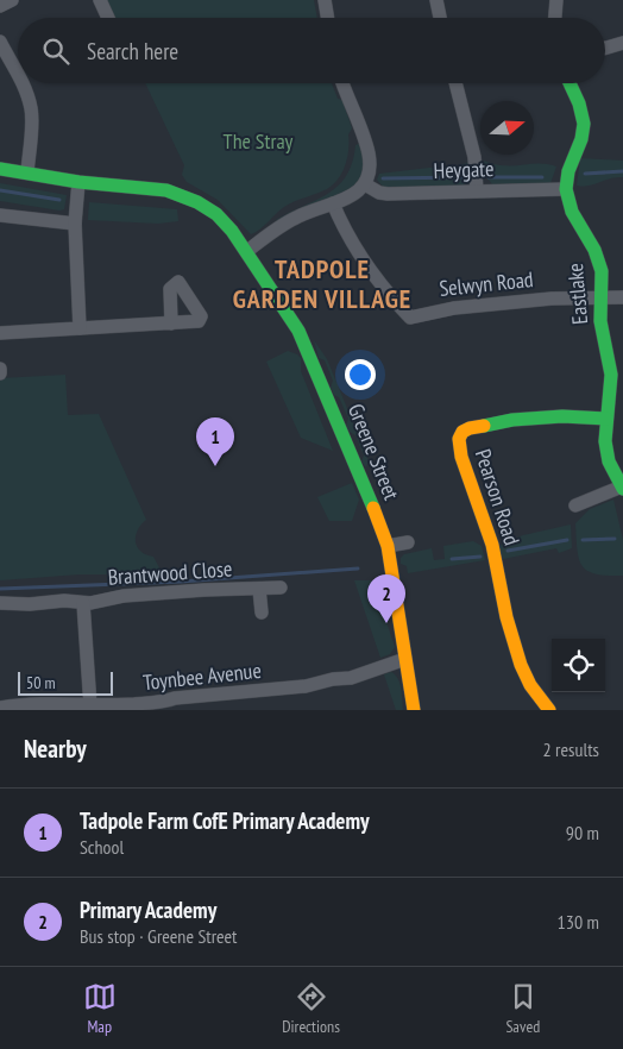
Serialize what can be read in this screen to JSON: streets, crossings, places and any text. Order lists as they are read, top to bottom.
{
  "streets": {
    "street": [
      "Heygate",
      "Selwyn Road",
      "Eastlake",
      "Greene Street",
      "Pearson Road",
      "Brantwood Close",
      "Toynbee Avenue"
    ]
  },
  "crossings": [
    ["Heygate", "Eastlake"],
    ["Selwyn Road", "Eastlake"],
    ["Eastlake", "Pearson Road"],
    ["Greene Street", "Toynbee Avenue"],
    ["Brantwood Close", "Toynbee Avenue"]
  ],
  "districts": ["TADPOLE GARDEN VILLAGE"],
  "parks": ["The Stray"],
  "scale_bar": "50 m",
  "north": "right",
  "page": {
    "search": "Search here",
    "pins": ["1", "2"],
    "scale": "50 m",
    "heading": ["Nearby", "2 results"],
    "list": [
      {
        "mark": "1",
        "name": "Tadpole Farm CofE Primary Academy",
        "note": "School",
        "value": "90 m"
      },
      {
        "mark": "2",
        "name": "Primary Academy",
        "note": "Bus stop · Greene Street",
        "value": "130 m"
      }
    ],
    "nav": ["Map", "Directions", "Saved"]
  }
}
